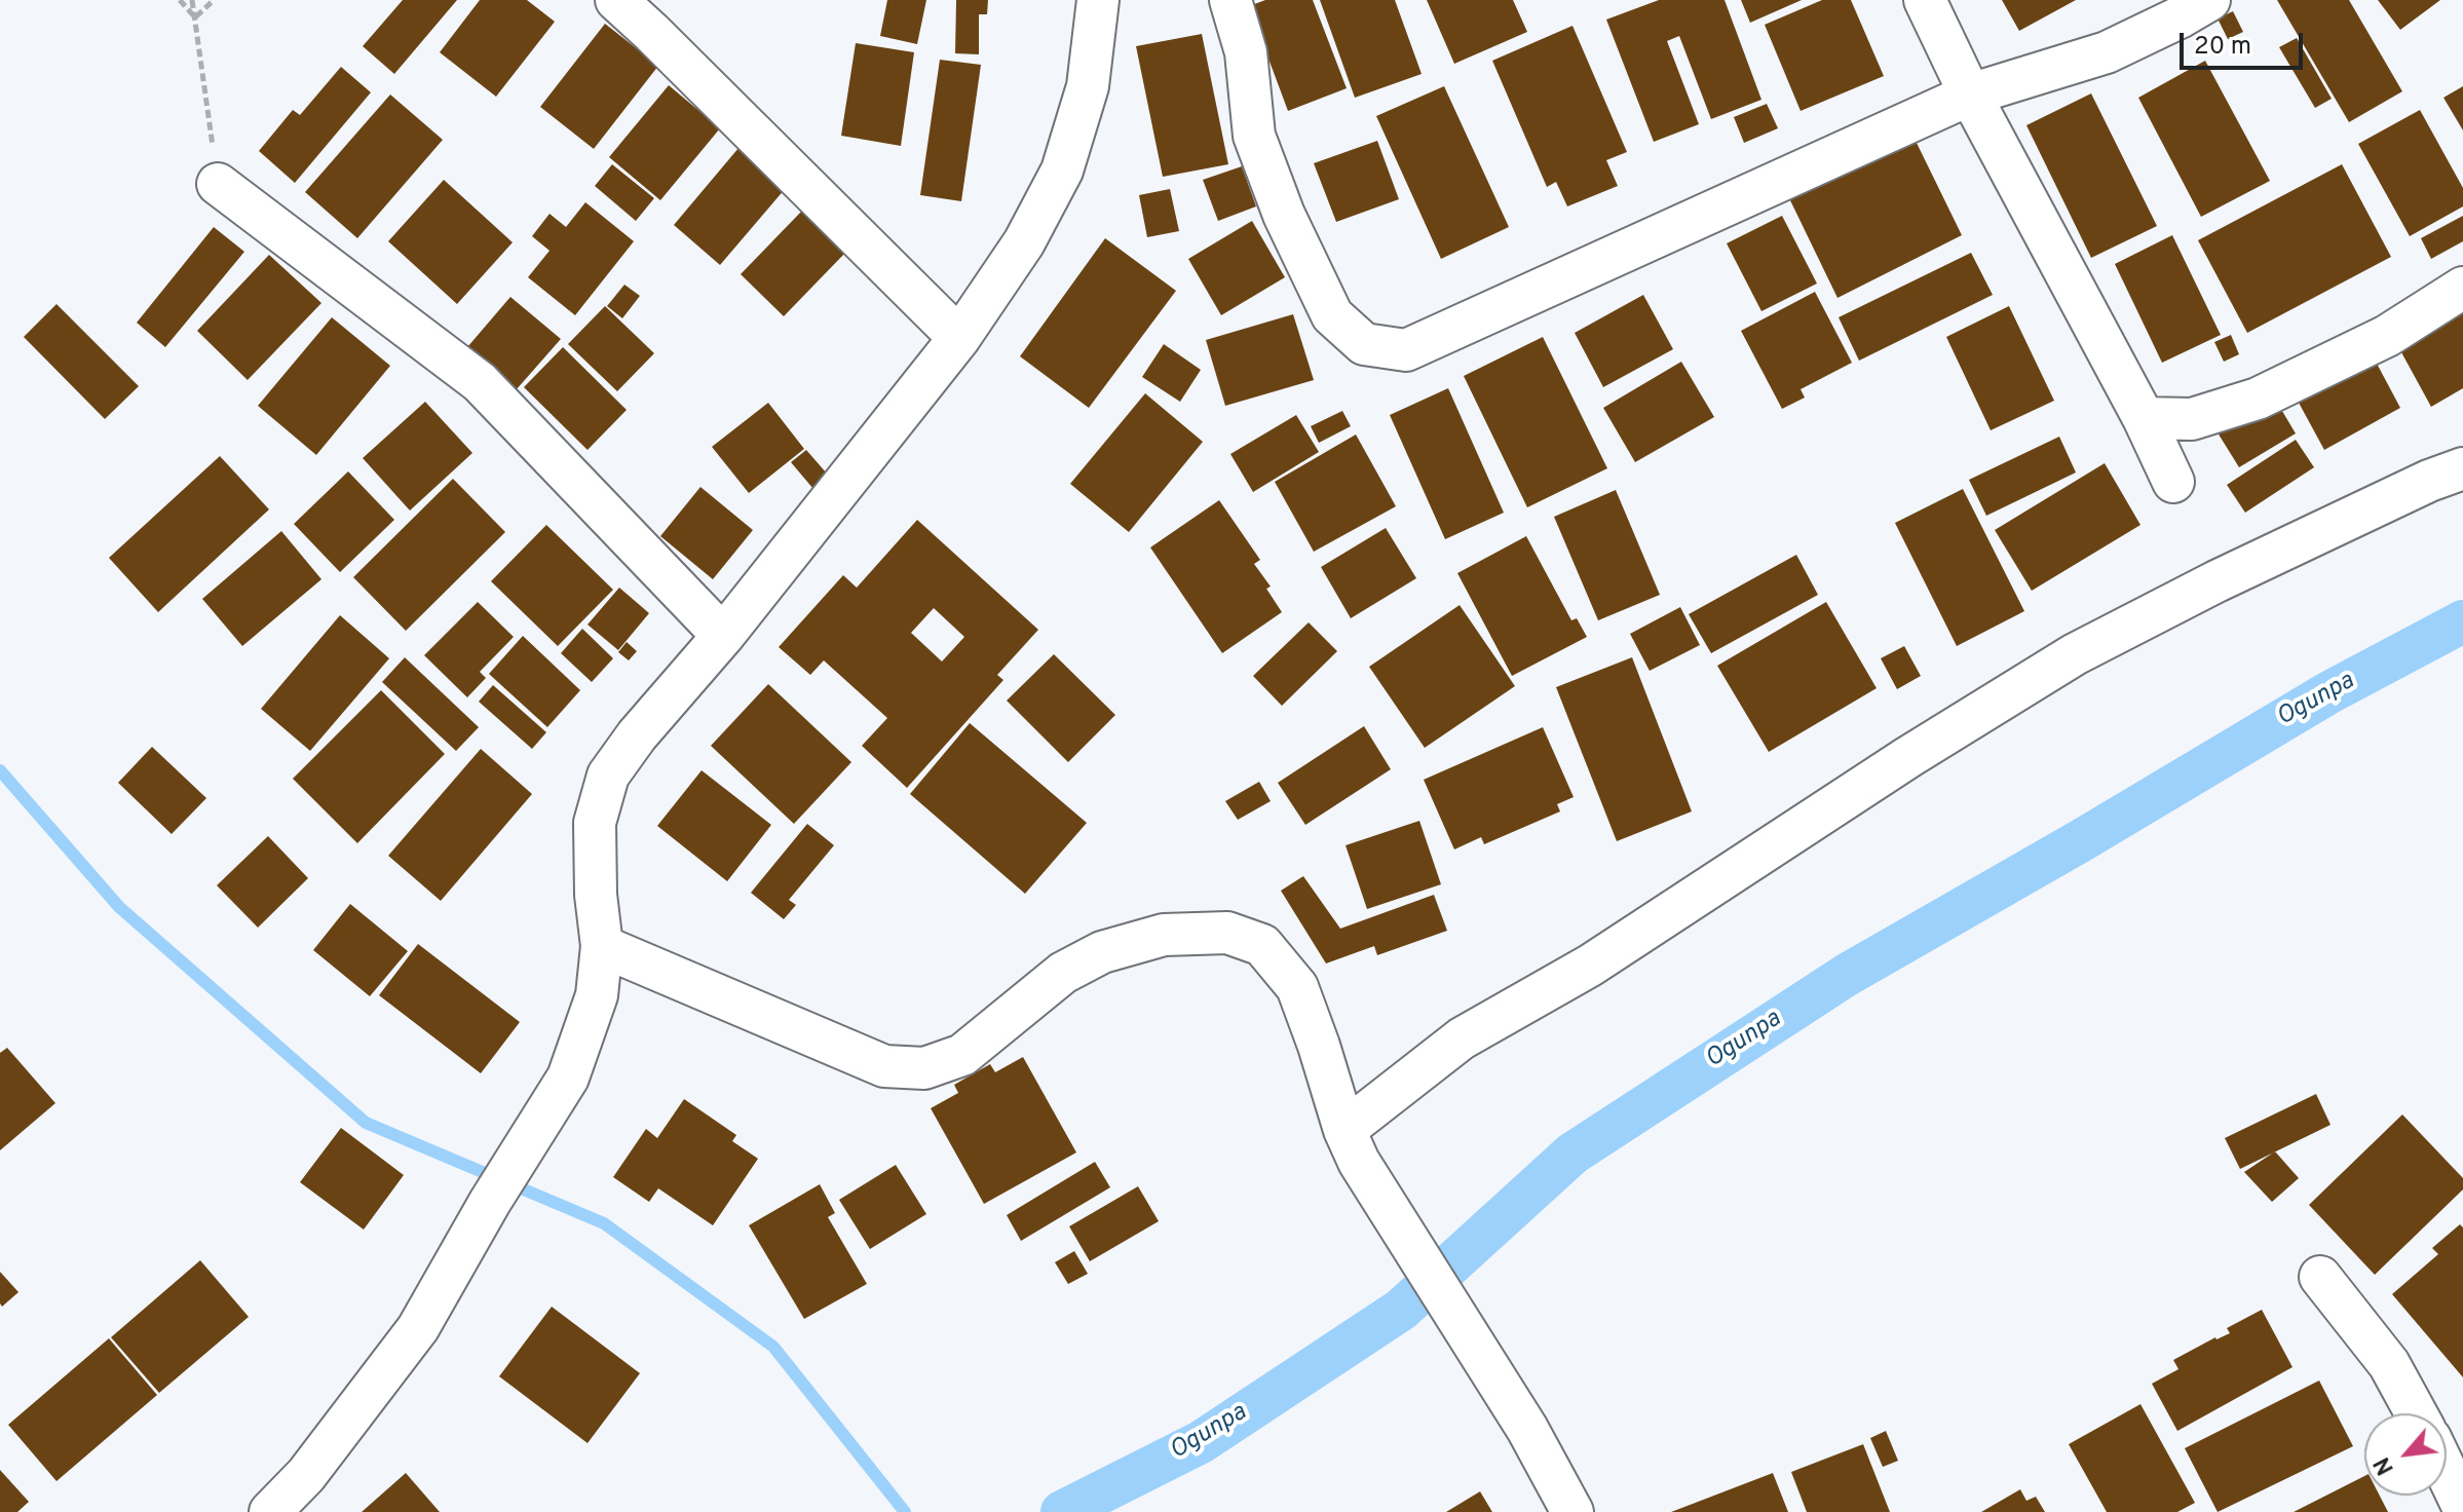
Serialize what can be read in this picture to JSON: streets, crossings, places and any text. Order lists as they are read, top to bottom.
{
  "water": ["Ogunpa"],
  "scale_bar": "20 m",
  "north": "bottom left"
}
